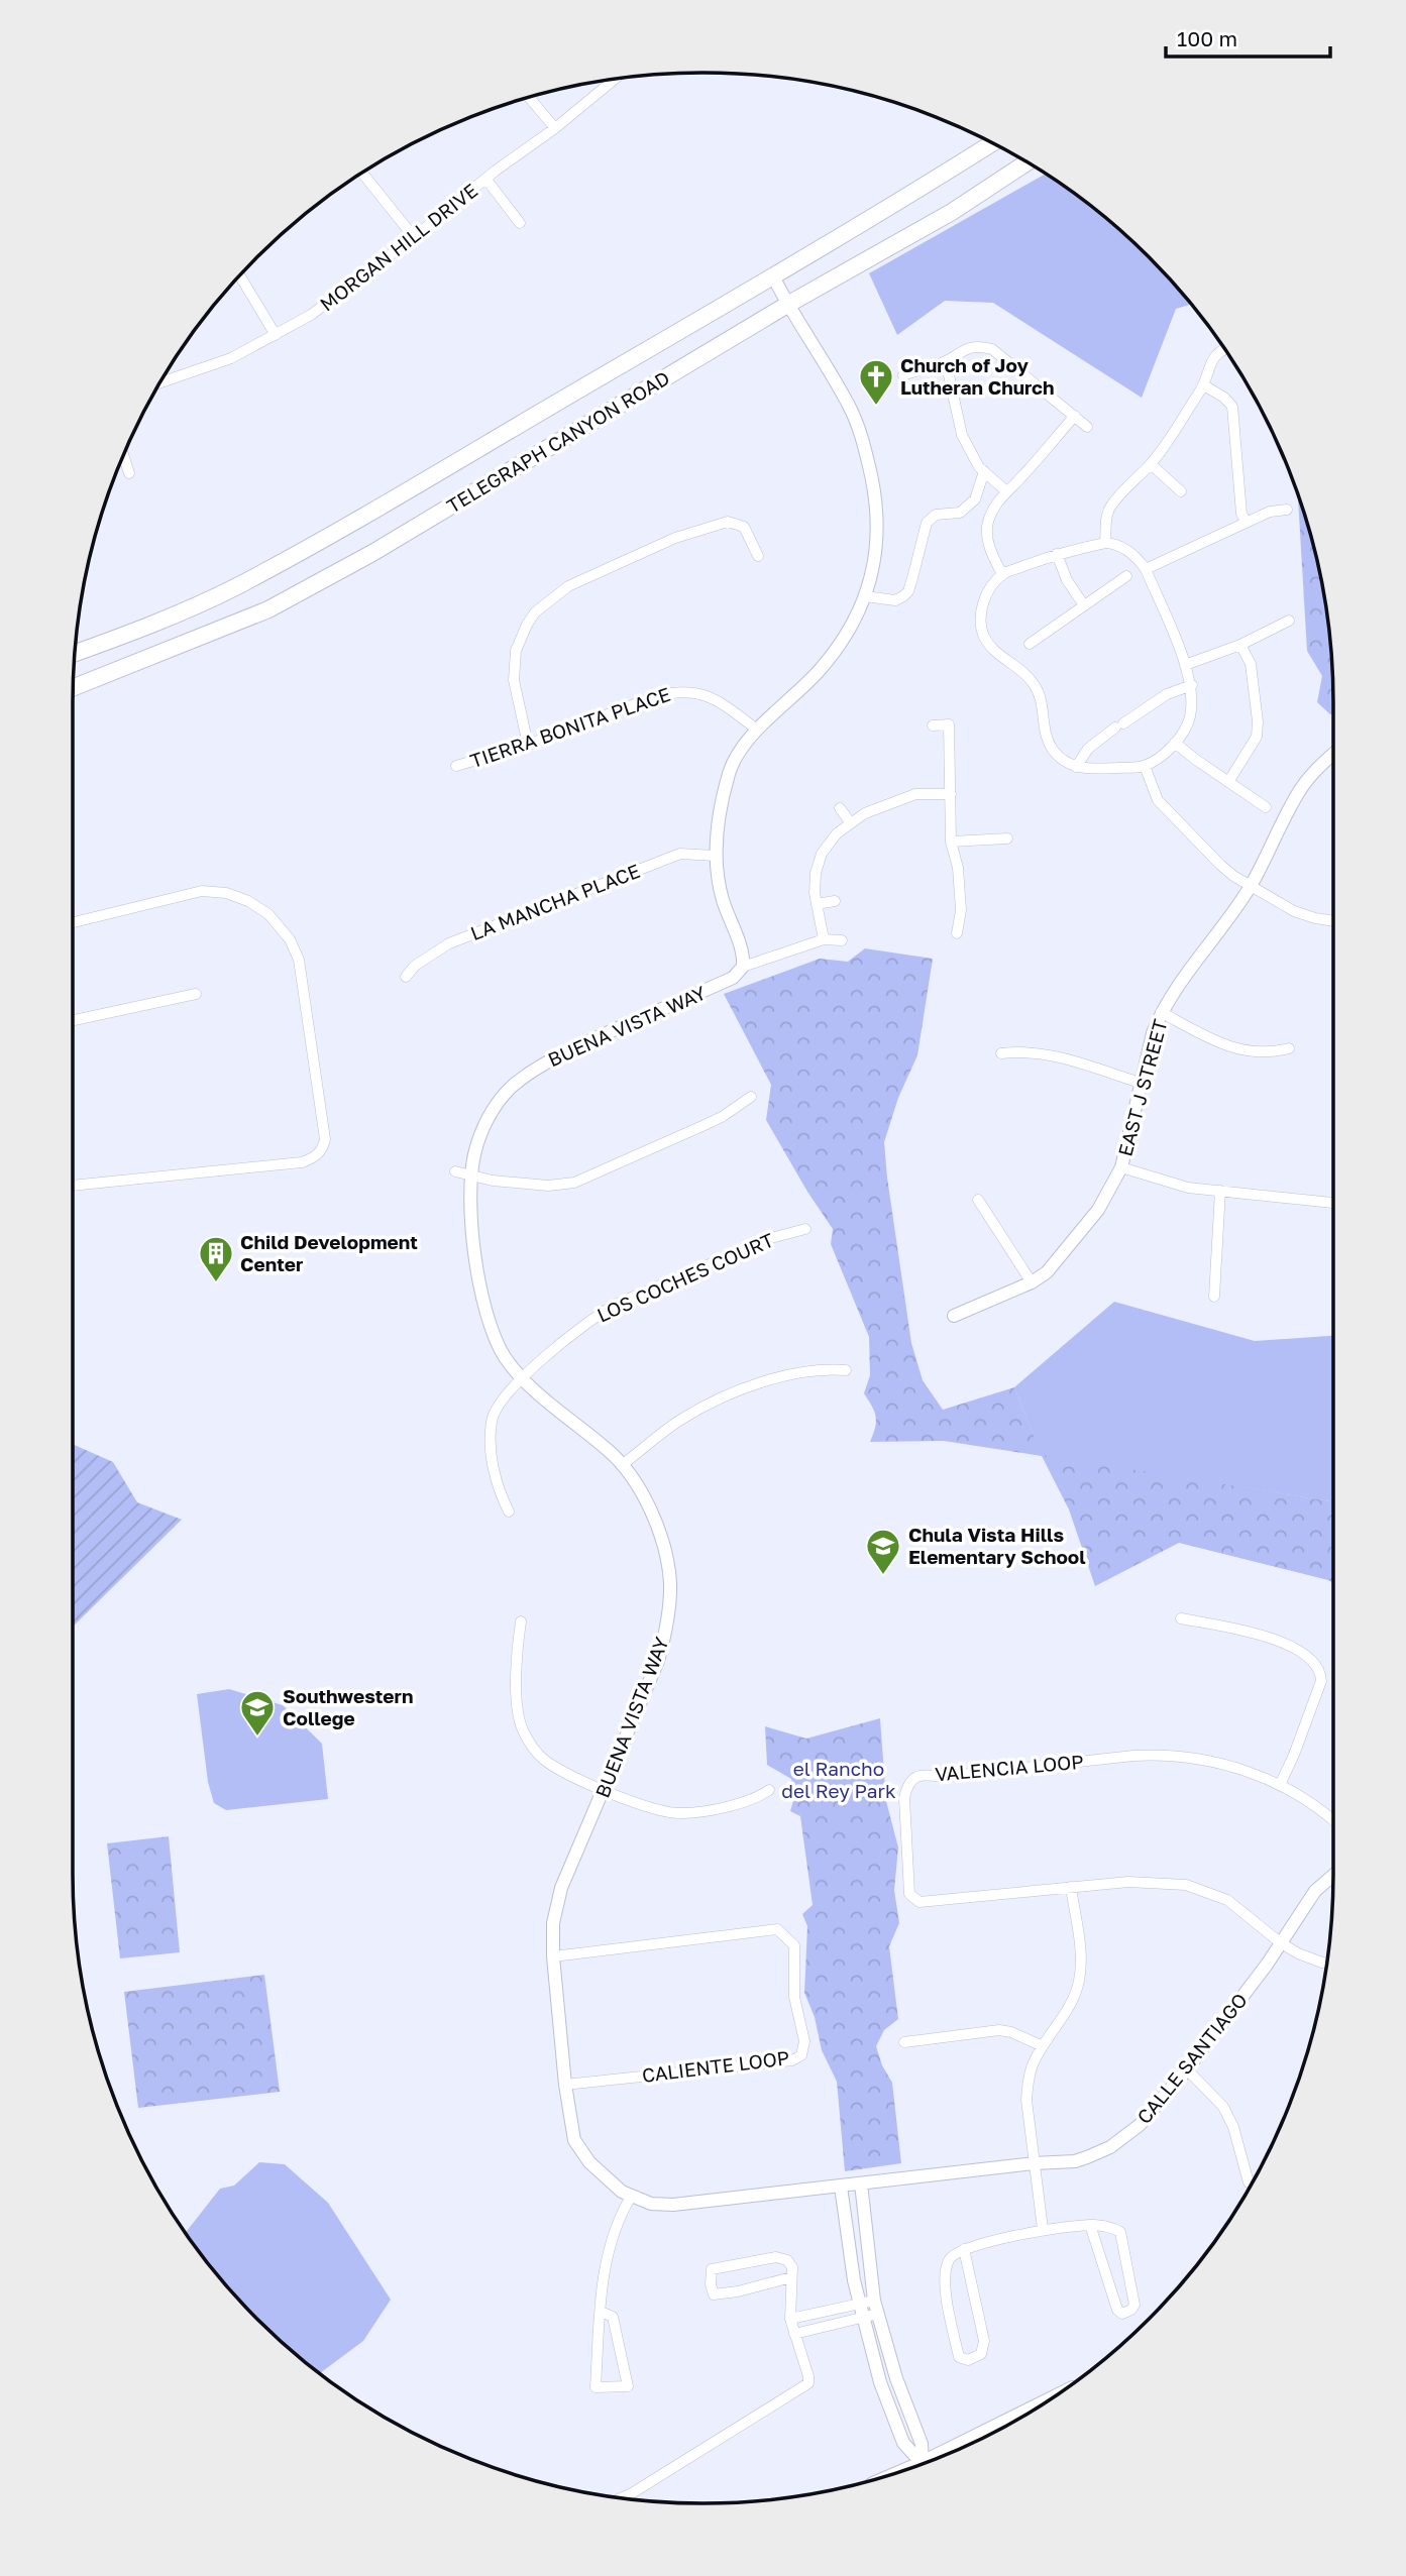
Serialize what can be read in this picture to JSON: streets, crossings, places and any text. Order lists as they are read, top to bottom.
{
  "streets": {
    "main road": ["TELEGRAPH CANYON ROAD"],
    "street": [
      "MORGAN HILL DRIVE",
      "TIERRA BONITA PLACE",
      "LA MANCHA PLACE",
      "BUENA VISTA WAY",
      "EAST J STREET",
      "LOS COCHES COURT",
      "VALENCIA LOOP",
      "CALLE SANTIAGO",
      "CALIENTE LOOP"
    ]
  },
  "crossings": [
    ["BUENA VISTA WAY", "LOS COCHES COURT"],
    ["BUENA VISTA WAY", "CALLE SANTIAGO"],
    ["BUENA VISTA WAY", "CALIENTE LOOP"],
    ["VALENCIA LOOP", "CALLE SANTIAGO"]
  ],
  "parks": ["el Rancho del Rey Park"],
  "places": {
    "church": ["Church of Joy Lutheran Church"],
    "building": ["Child Development Center"],
    "school or university": ["Chula Vista Hills Elementary School", "Southwestern College"]
  },
  "scale_bar": "100 m"
}
